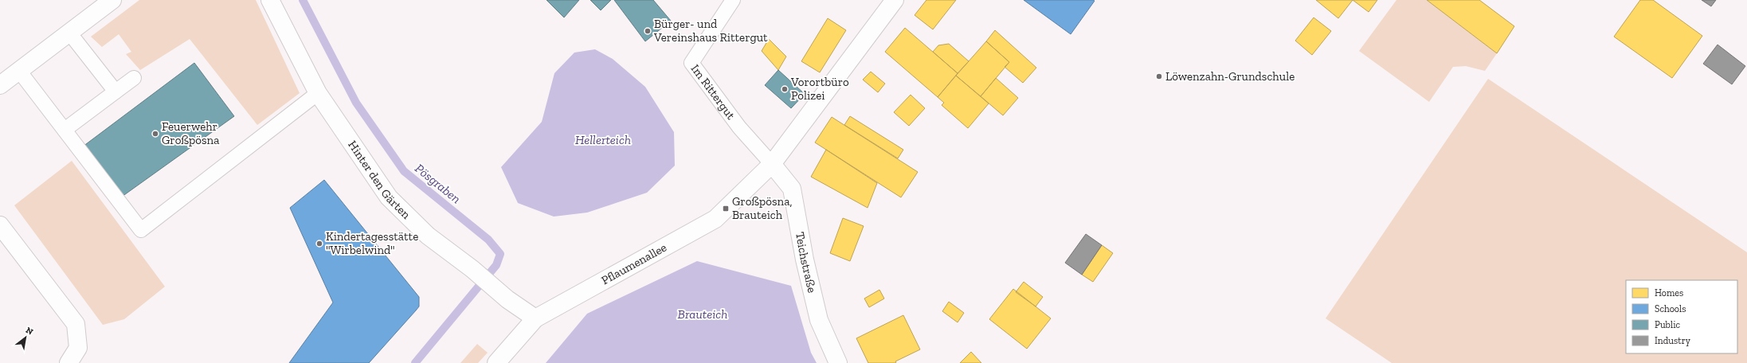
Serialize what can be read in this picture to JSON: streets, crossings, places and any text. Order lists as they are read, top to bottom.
{
  "streets": {
    "street": ["Hinter den Gärten", "Teichstraße", "Pflaumenallee"],
    "lane": ["Im Rittergut"]
  },
  "crossings": [
    ["Im Rittergut", "Teichstraße"],
    ["Im Rittergut", "Pflaumenallee"],
    ["Hinter den Gärten", "Pflaumenallee"],
    ["Teichstraße", "Pflaumenallee"]
  ],
  "water": ["Hellerteich", "Pösgraben", "Brauteich"],
  "places": {
    "other": [
      "Bürger- und Vereinshaus Rittergut",
      "Löwenzahn-Grundschule",
      "Vorortbüro Polizei",
      "Feuerwehr Großpösna",
      "Kindertagesstätte \"Wirbelwind\""
    ],
    "transit": ["Großpösna, Brauteich"]
  },
  "legend": [
    "Homes",
    "Schools",
    "Public",
    "Industry"
  ],
  "north": "top right"
}
